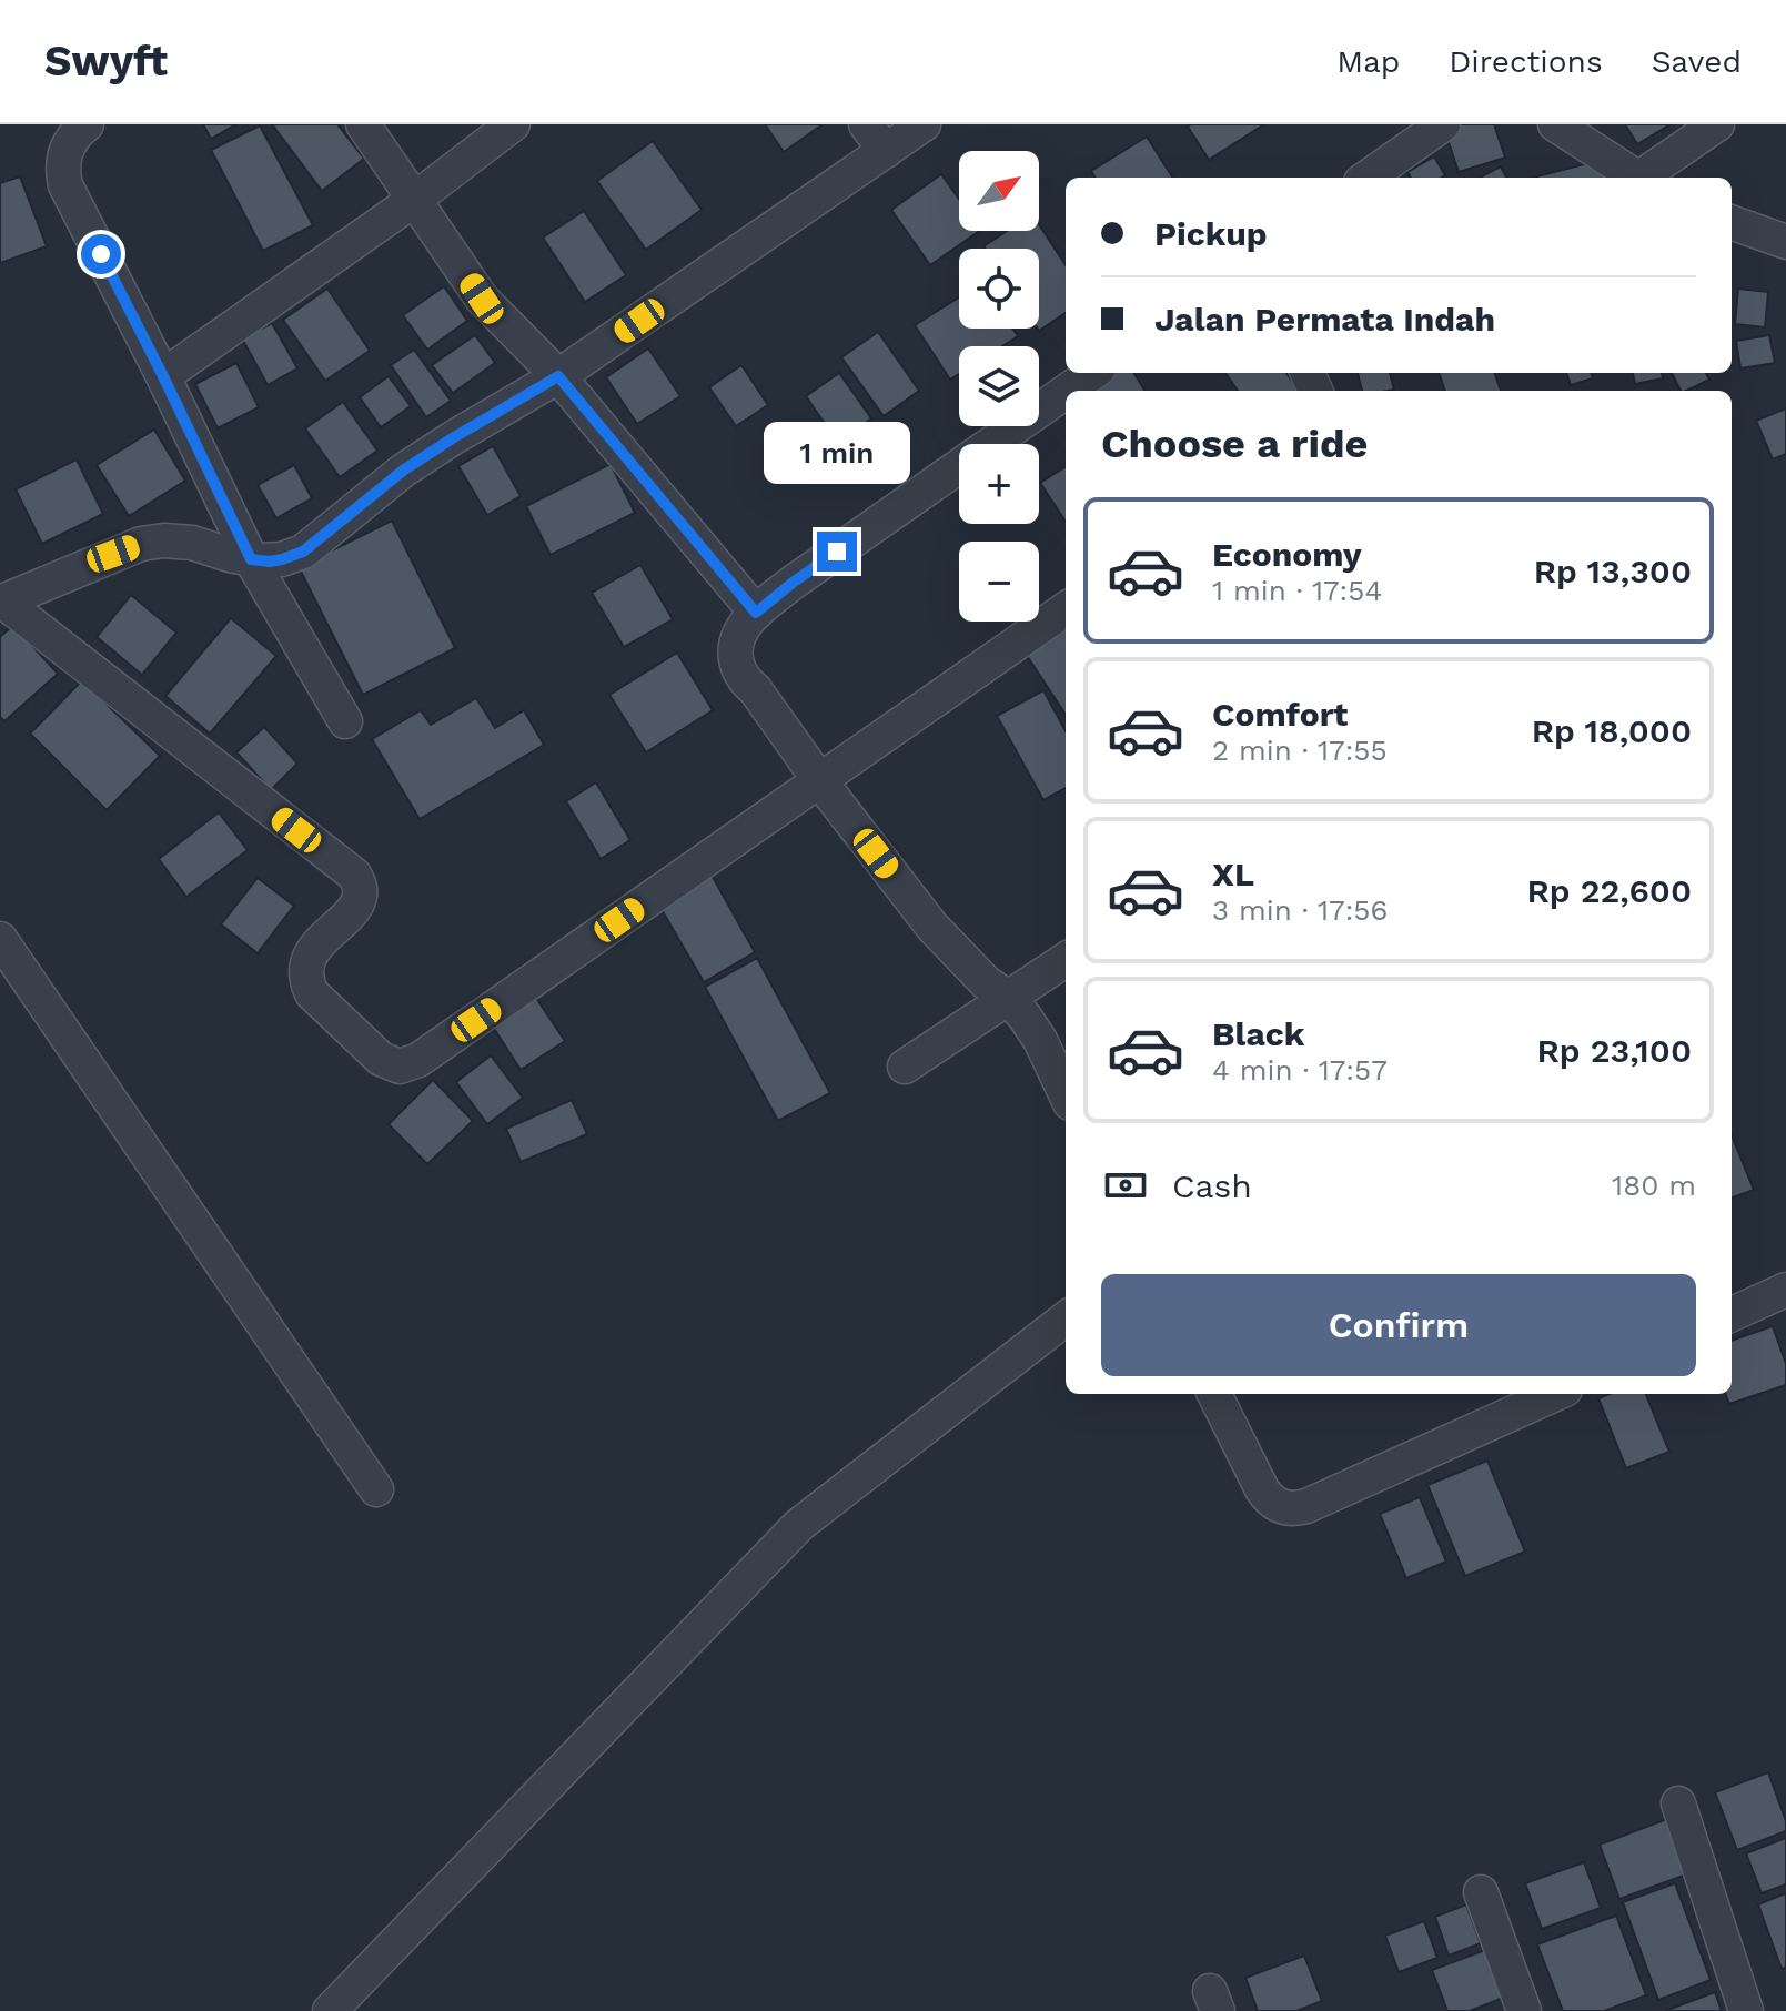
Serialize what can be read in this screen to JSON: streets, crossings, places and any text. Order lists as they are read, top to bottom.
{
  "north": "top right",
  "page": {
    "header": "Swyft",
    "nav": ["Map", "Directions", "Saved"],
    "map_buttons": ["+", "−"],
    "banner": ["Pickup", "Jalan Permata Indah"],
    "heading": "Choose a ride",
    "bubble": "1 min",
    "list": [
      {
        "name": "Economy",
        "note": "1 min · 17:54",
        "value": "Rp 13,300"
      },
      {
        "name": "Comfort",
        "note": "2 min · 17:55",
        "value": "Rp 18,000"
      },
      {
        "name": "XL",
        "note": "3 min · 17:56",
        "value": "Rp 22,600"
      },
      {
        "name": "Black",
        "note": "4 min · 17:57",
        "value": "Rp 23,100"
      }
    ],
    "pay": ["Cash", "180 m"],
    "buttons": "Confirm"
  }
}
